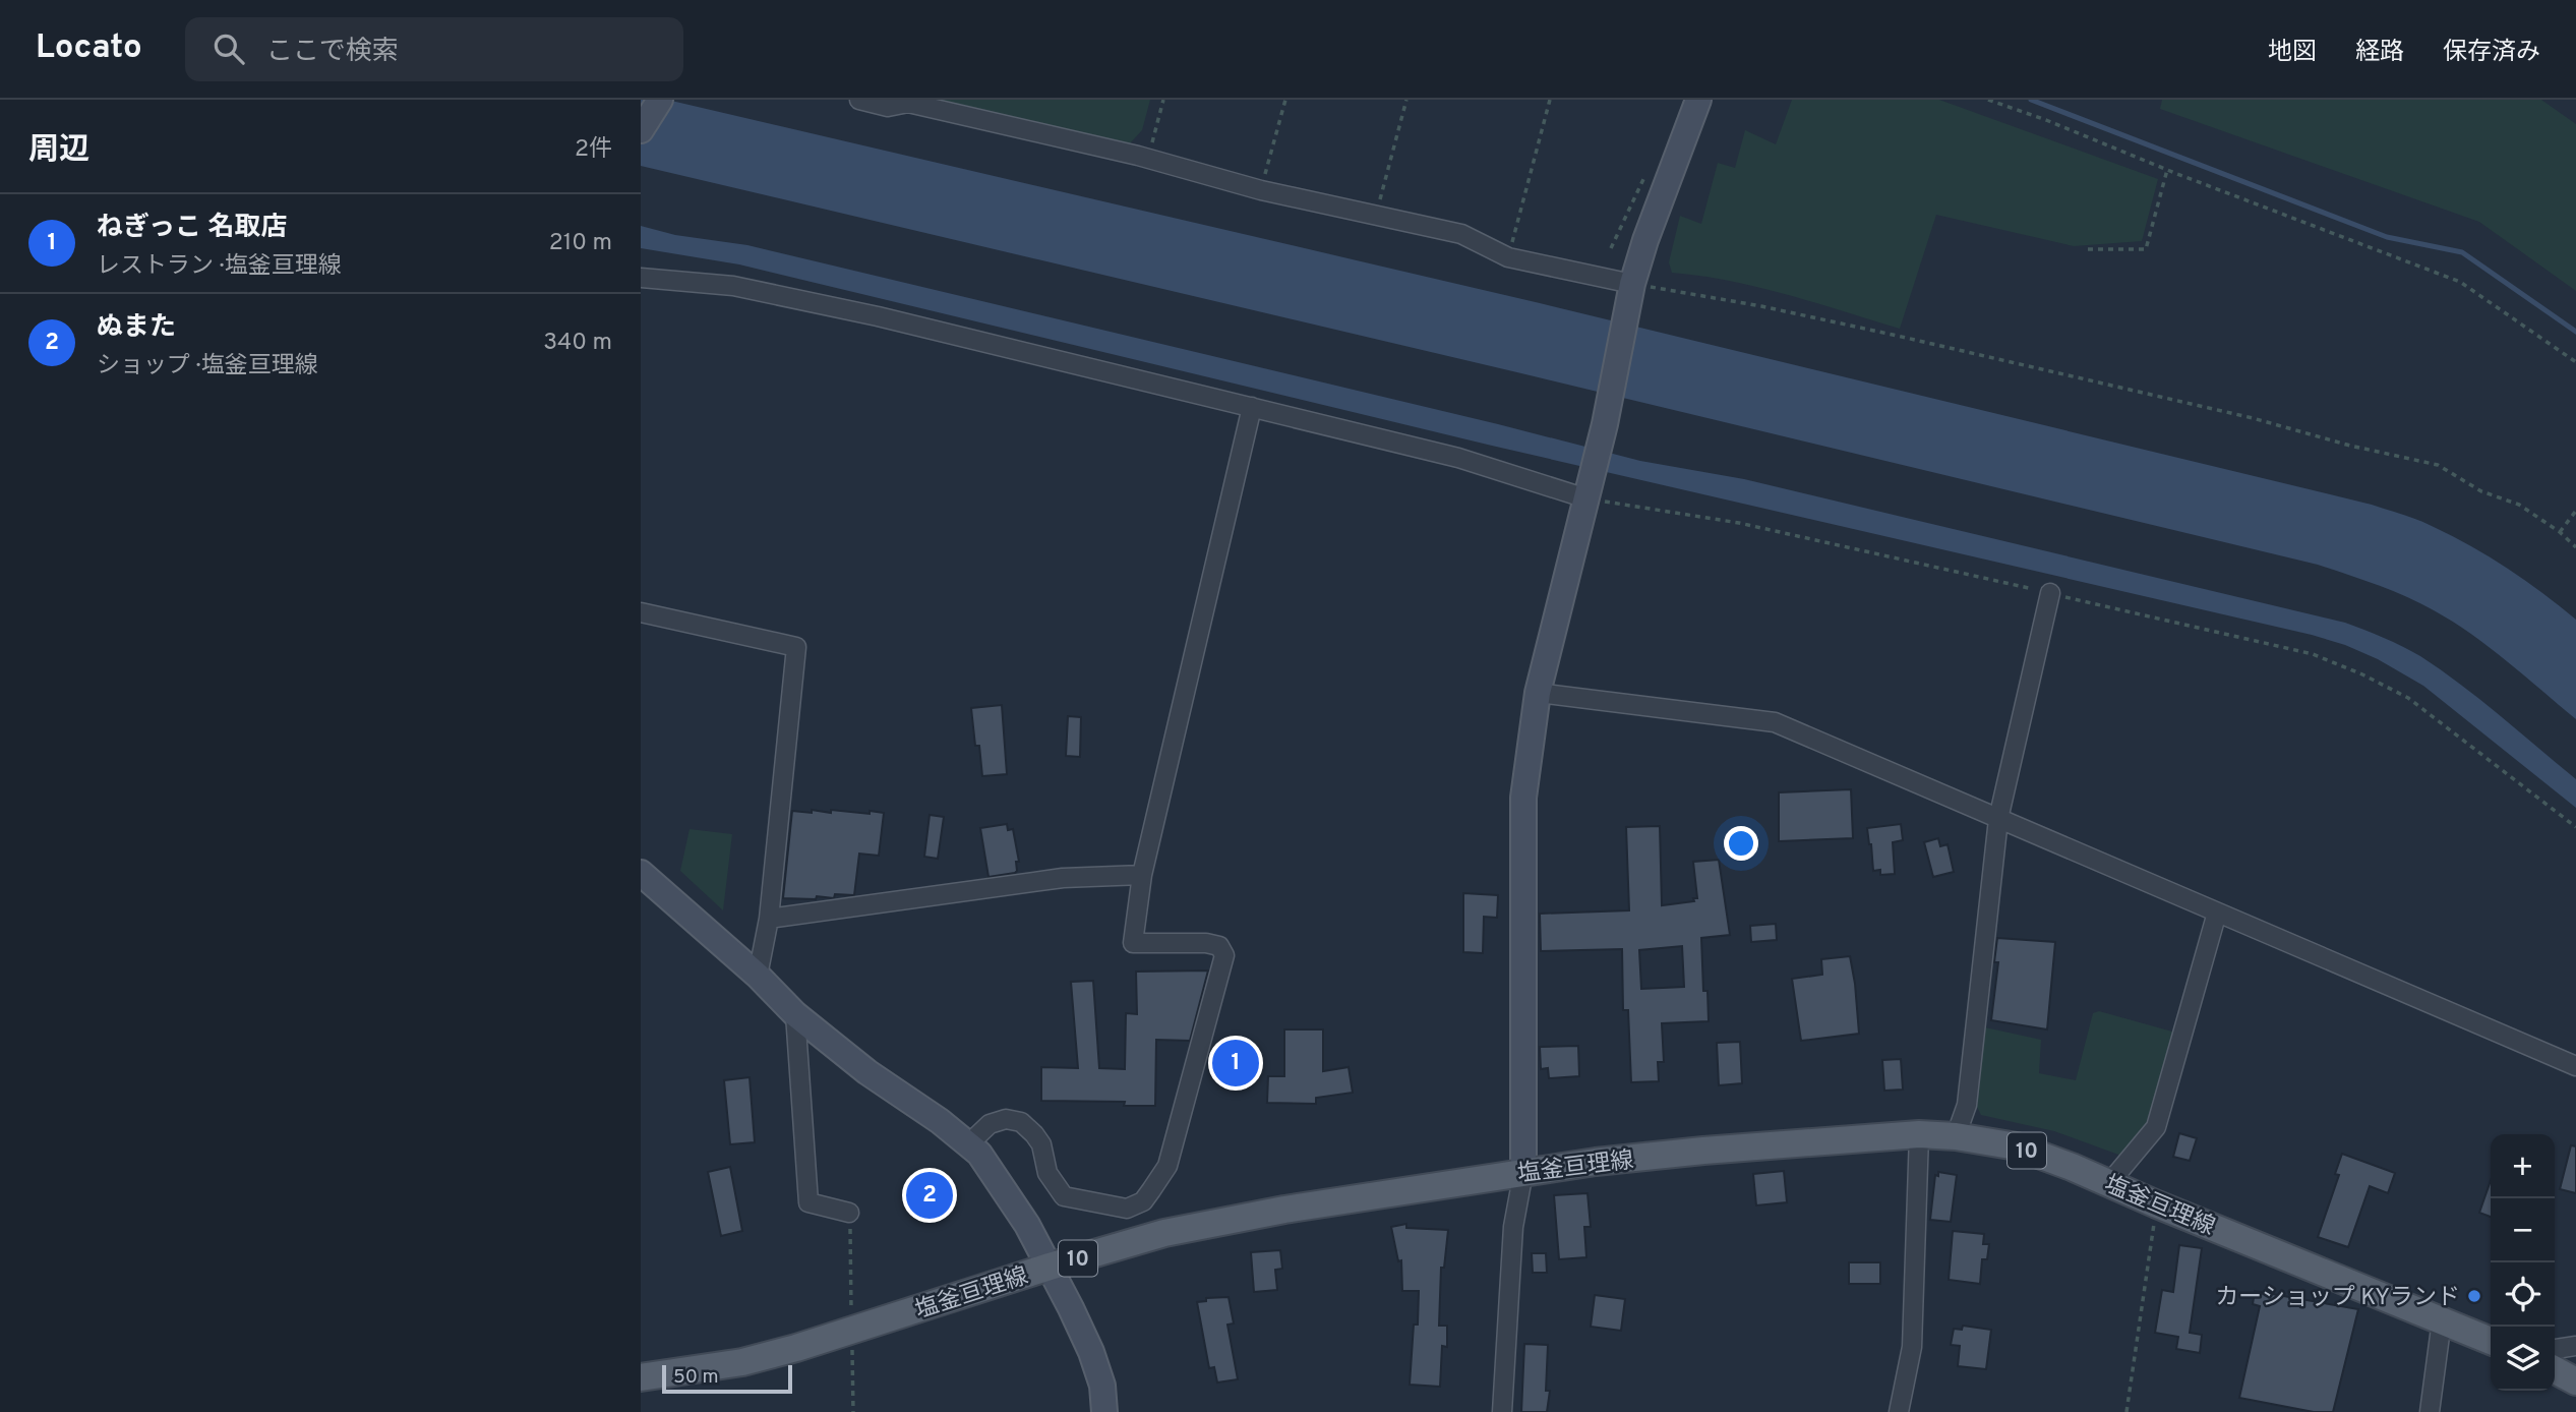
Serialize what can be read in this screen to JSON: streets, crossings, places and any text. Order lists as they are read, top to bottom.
{
  "streets": {
    "main road": ["10", "塩釜亘理線"]
  },
  "places": ["カーショップ KYランド"],
  "scale_bar": "50 m",
  "page": {
    "header": "Locato",
    "search": "ここで検索",
    "nav": ["地図", "経路", "保存済み"],
    "heading": ["周辺", "2件"],
    "list": [
      {
        "mark": "1",
        "name": "ねぎっこ 名取店",
        "note": "レストラン · 塩釜亘理線",
        "value": "210 m"
      },
      {
        "mark": "2",
        "name": "ぬまた",
        "note": "ショップ · 塩釜亘理線",
        "value": "340 m"
      }
    ],
    "pins": ["1", "2"],
    "map_buttons": ["+", "−"],
    "scale": "50 m"
  }
}
